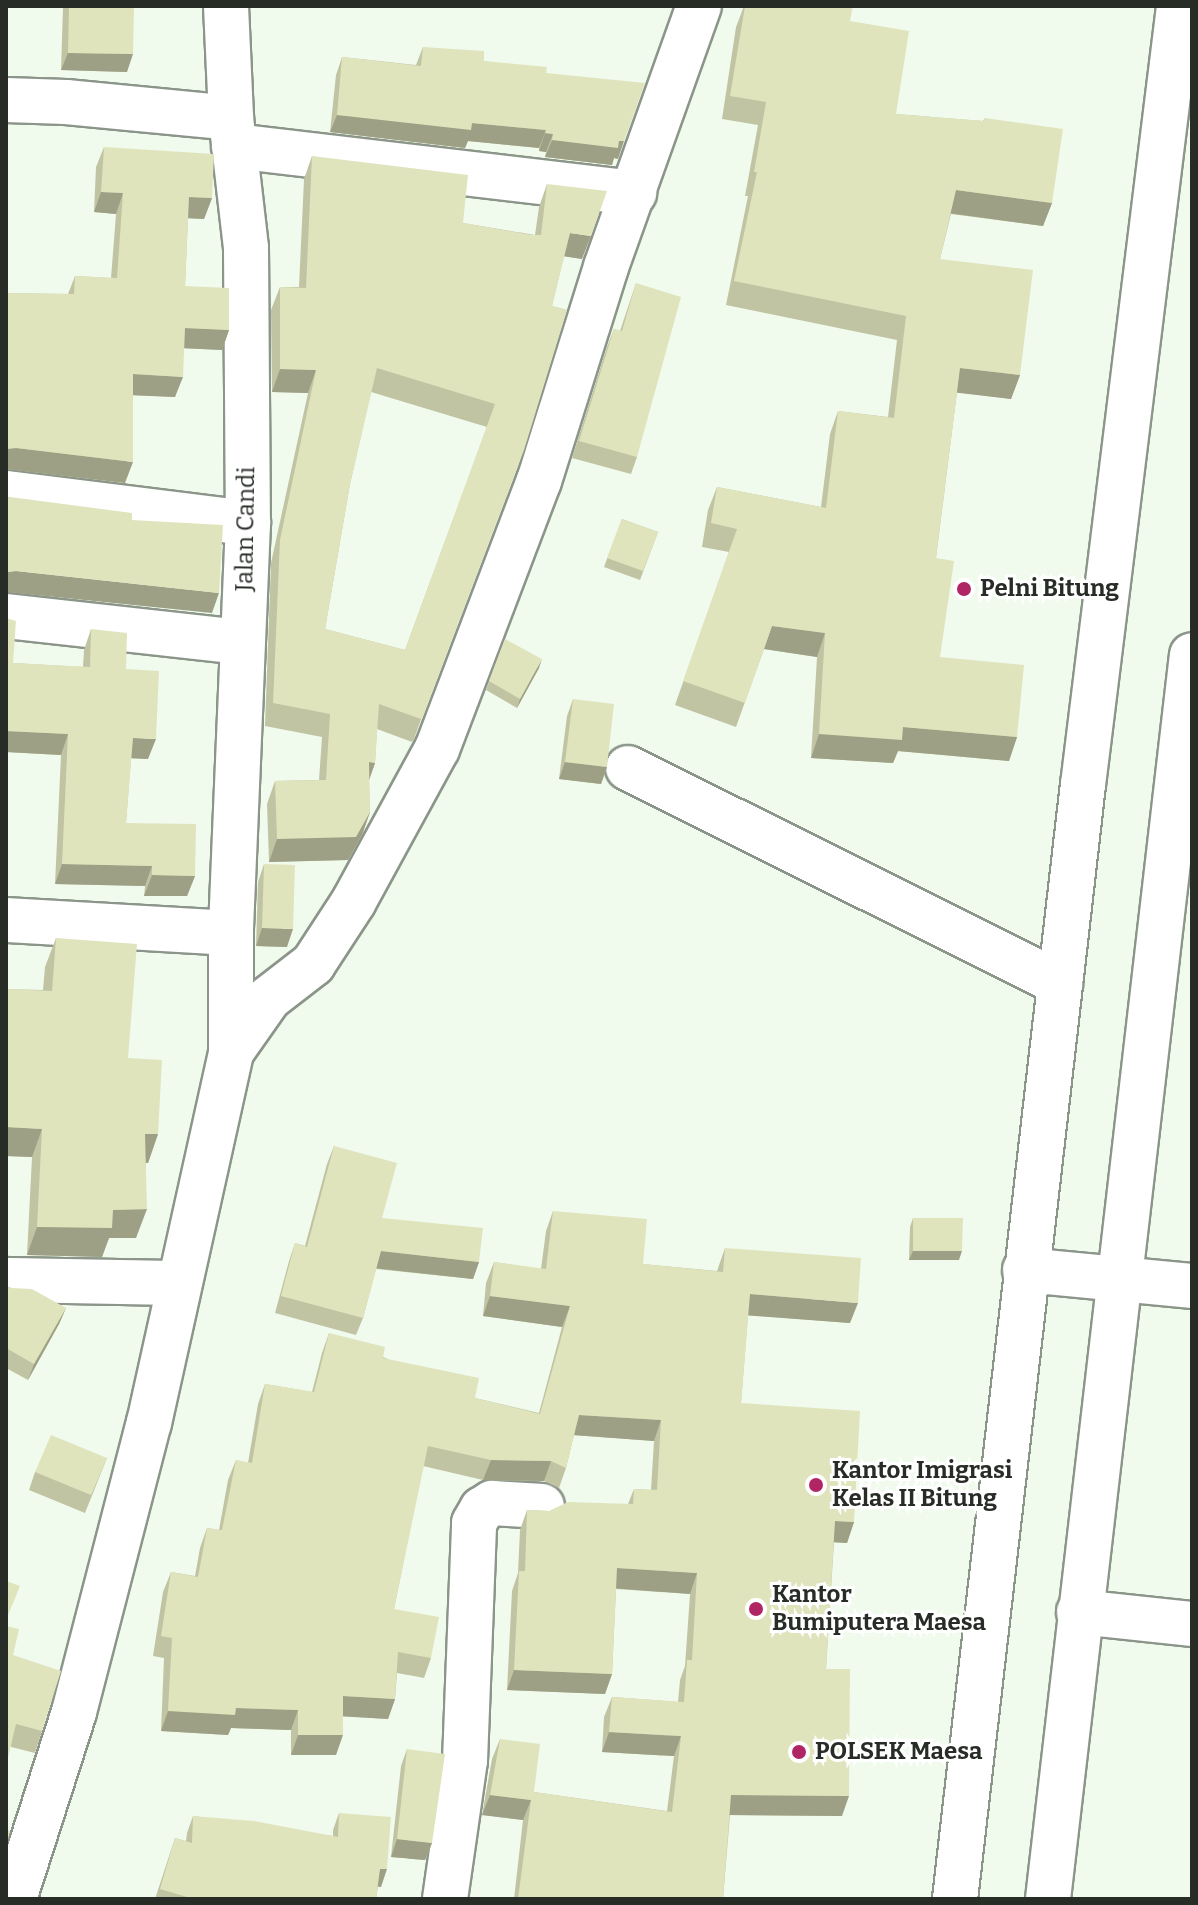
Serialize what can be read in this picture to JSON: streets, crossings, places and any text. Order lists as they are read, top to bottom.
{
  "streets": {
    "main road": ["Jalan Candi"]
  },
  "places": [
    "Pelni Bitung",
    "Kantor Imigrasi Kelas II Bitung",
    "Kantor Bumiputera Maesa",
    "POLSEK Maesa"
  ]
}
